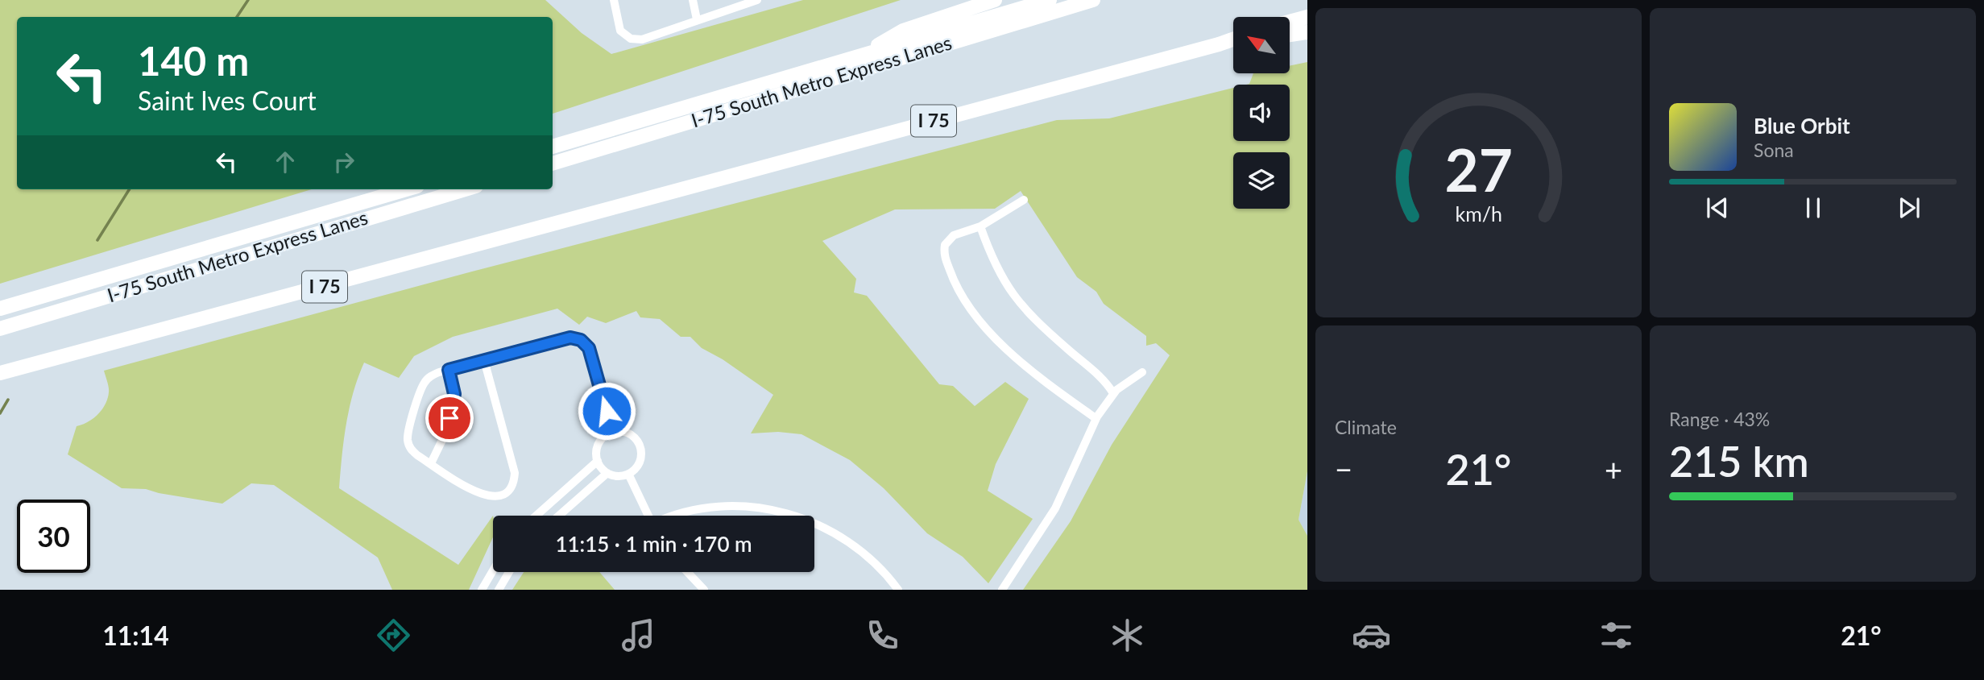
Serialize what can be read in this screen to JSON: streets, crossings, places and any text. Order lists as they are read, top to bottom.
{
  "streets": {
    "highway": ["I-75 South Metro Express Lanes", "I 75"]
  },
  "north": "top left",
  "page": {
    "turn": ["140 m", "Saint Ives Court"],
    "song": ["Blue Orbit", "Sona"],
    "tile": [
      "Climate",
      ["Range · 43%", "215 km"]
    ],
    "heat": ["−", "21°", "+"],
    "limit": "30",
    "trip": "11:15 · 1 min · 170 m",
    "tabs": ["11:14", "21°"],
    "gauge": ["27", "km/h"]
  }
}
